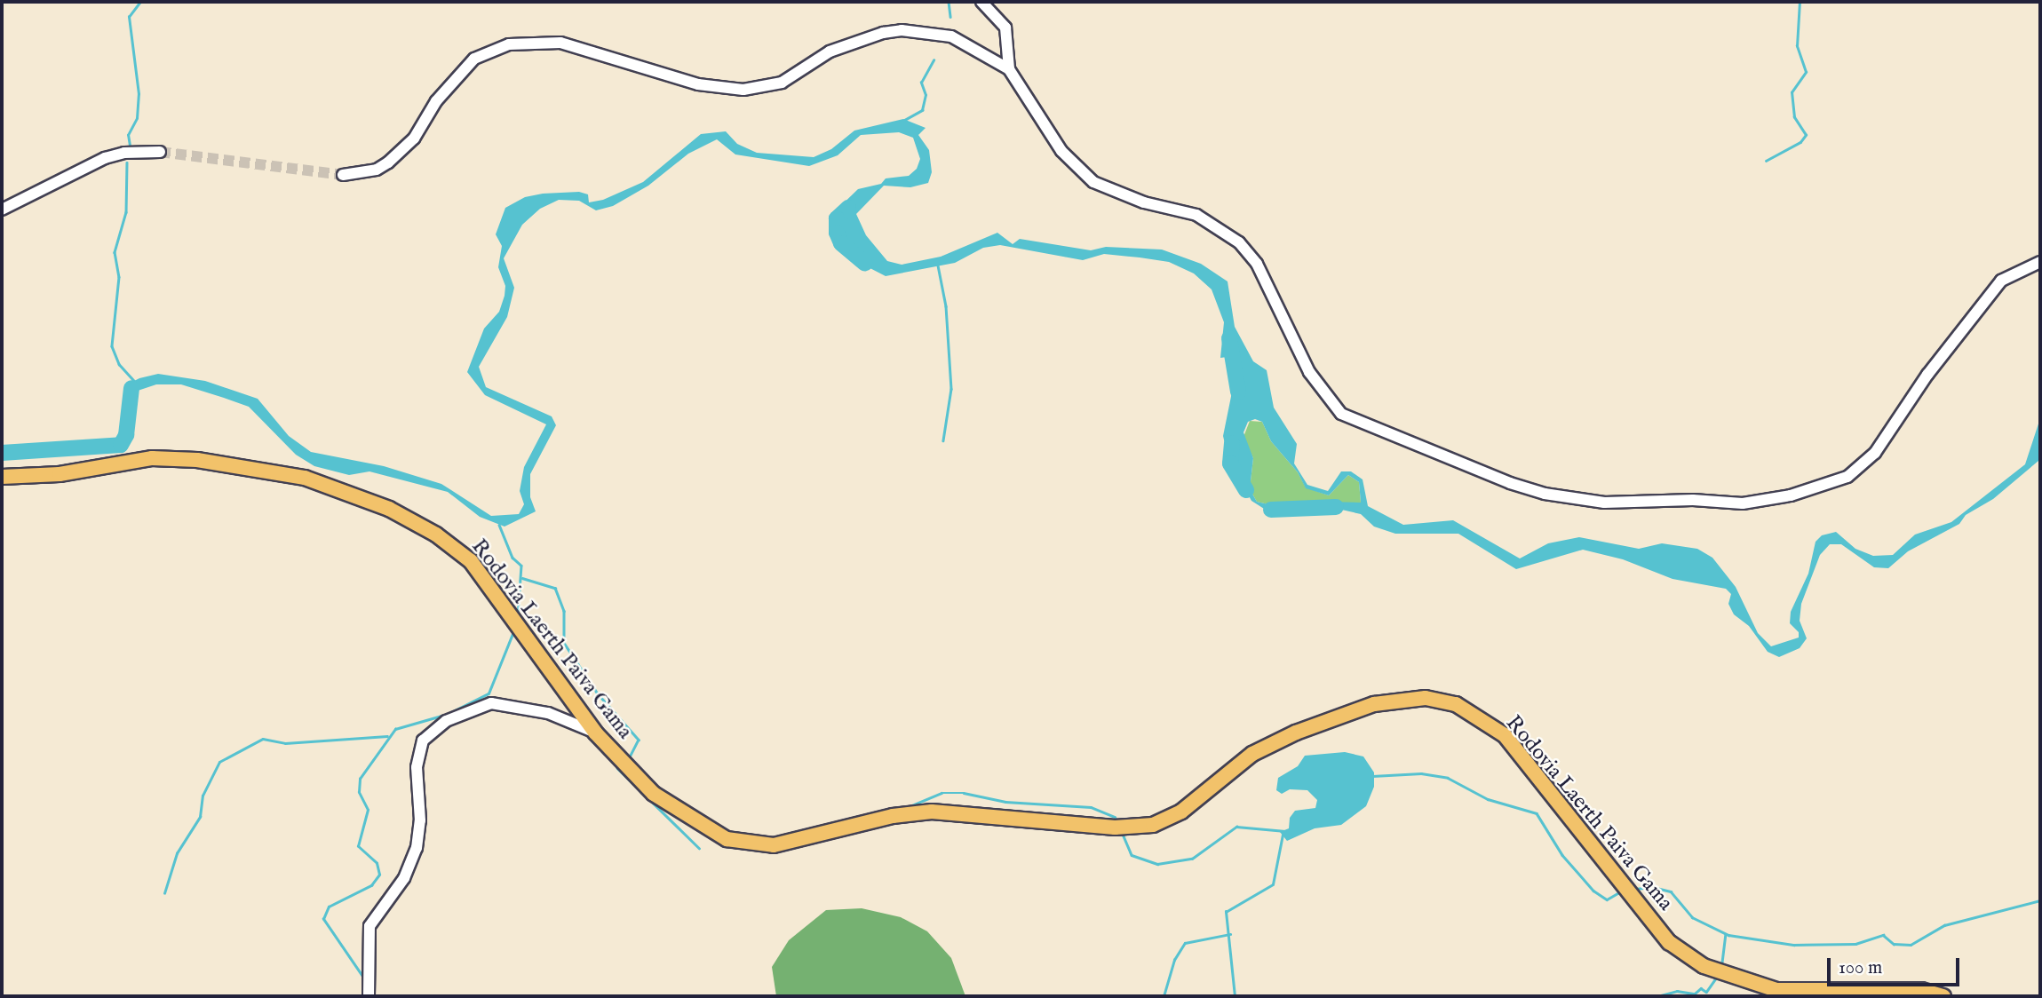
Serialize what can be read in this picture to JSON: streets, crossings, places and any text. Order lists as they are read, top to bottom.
{
  "streets": {
    "main road": ["Rodovia Laerth Paiva Gama"]
  },
  "scale_bar": "100 m"
}
